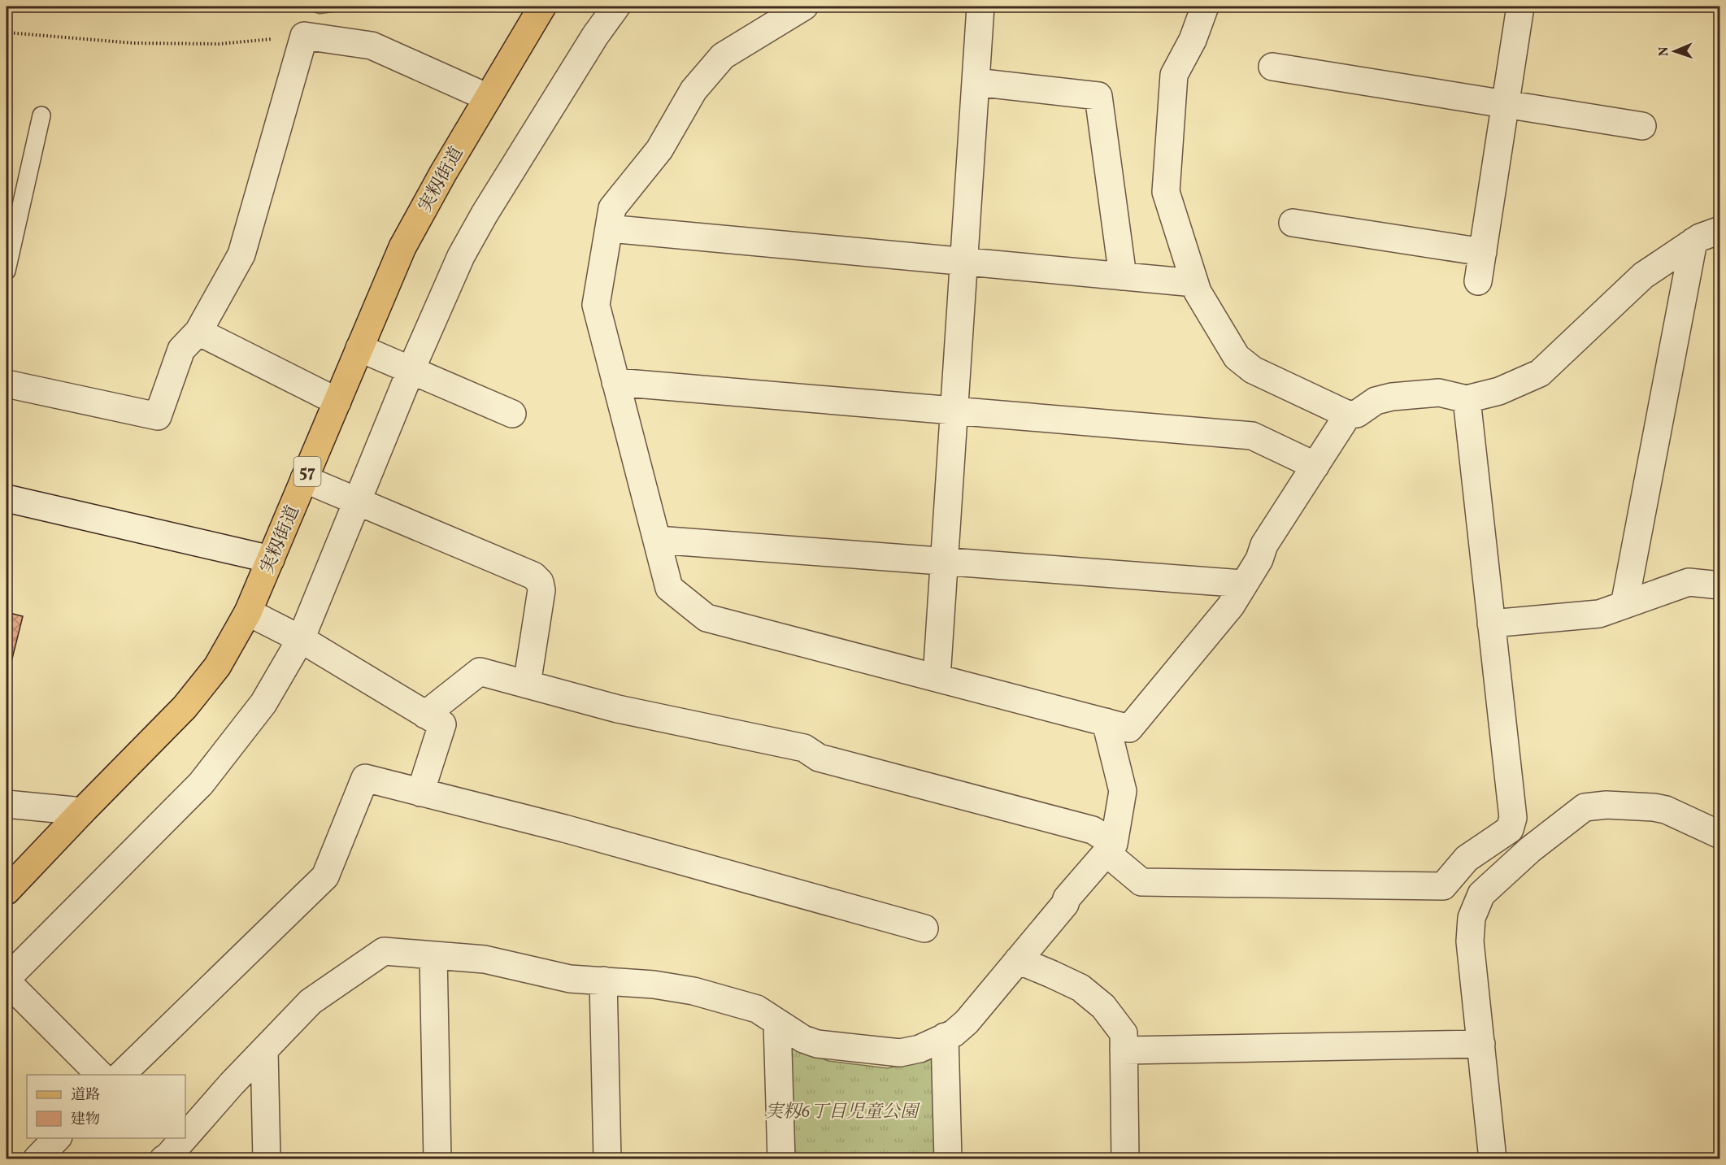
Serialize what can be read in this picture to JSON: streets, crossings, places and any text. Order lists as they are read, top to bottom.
{
  "streets": {
    "main road": ["実籾街道", "57"]
  },
  "parks": ["実籾6丁目児童公園"],
  "legend": ["道路", "建物"],
  "north": "left"
}
